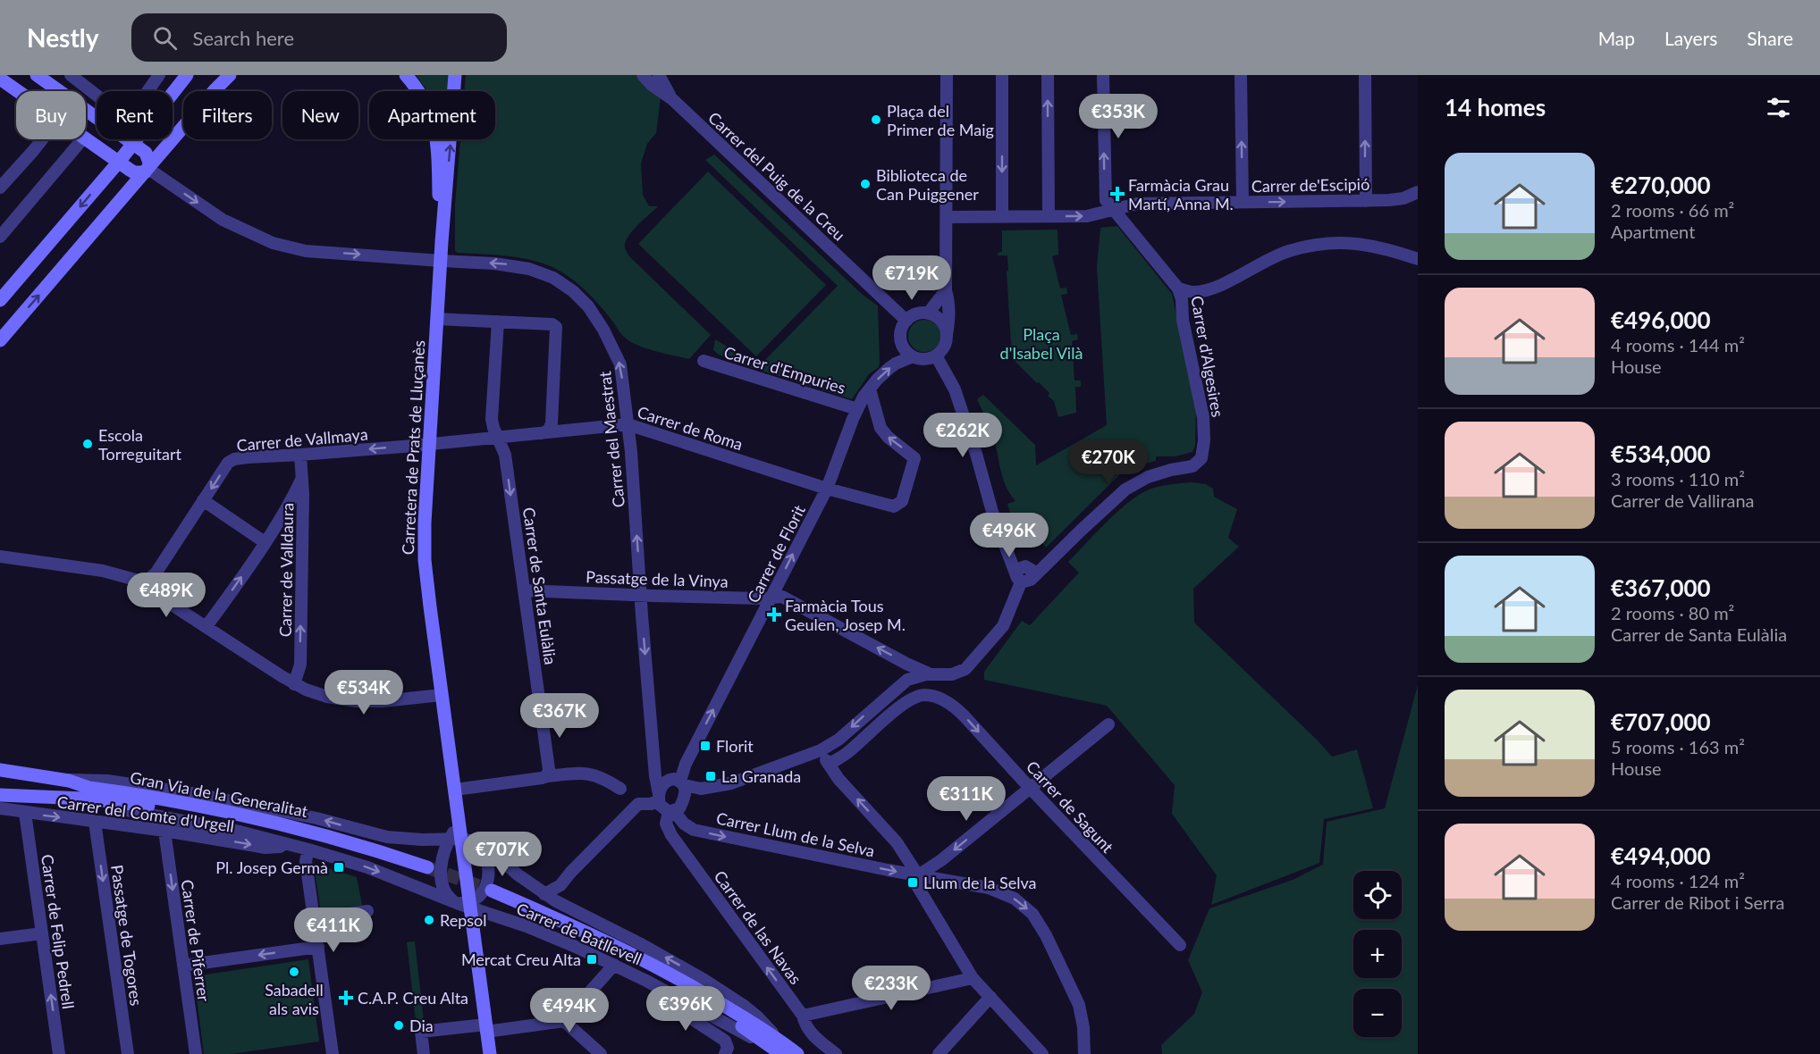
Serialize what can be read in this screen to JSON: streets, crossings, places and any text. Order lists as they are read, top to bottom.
{
  "streets": {
    "street": [
      "Carrer del Puig de la Creu",
      "Carrer de'Escipió",
      "Carrer d'Algesires",
      "Carrer d'Empuries",
      "Carrer de Roma",
      "Carrer de Vallmaya",
      "Carrer del Maestrat",
      "Carretera de Prats de Lluçanès",
      "Carrer de Florit",
      "Carrer de Valldaura",
      "Passatge de la Vinya",
      "Carrer de Santa Eulàlia",
      "Gran Via de la Generalitat",
      "Carrer de Sagunt",
      "Carrer del Comte d'Urgell",
      "Carrer Llum de la Selva",
      "Carrer de las Navas",
      "Carrer de Felip Pedrell",
      "Carrer de Batllevell",
      "Passatge de Togores",
      "Carrer de Piferrer"
    ]
  },
  "crossings": [
    ["Carrer del Puig de la Creu", "Carrer de Florit"],
    ["Carrer de'Escipió", "Carrer d'Algesires"],
    ["Carrer d'Empuries", "Carrer de Roma"],
    ["Carrer d'Empuries", "Carrer de Florit"],
    ["Carrer de Roma", "Carrer de Vallmaya"],
    ["Carrer de Roma", "Carrer del Maestrat"],
    ["Carrer de Roma", "Carretera de Prats de Lluçanès"],
    ["Carrer de Roma", "Carrer de Florit"],
    ["Carrer de Roma", "Carrer de Santa Eulàlia"],
    ["Carrer de Vallmaya", "Carretera de Prats de Lluçanès"],
    ["Carrer de Vallmaya", "Carrer de Valldaura"],
    ["Carrer del Maestrat", "Carretera de Prats de Lluçanès"],
    ["Carrer del Maestrat", "Carrer de Florit"],
    ["Carrer del Maestrat", "Passatge de la Vinya"],
    ["Carrer del Maestrat", "Carrer Llum de la Selva"],
    ["Carrer del Maestrat", "Carrer de las Navas"],
    ["Carretera de Prats de Lluçanès", "Carrer del Comte d'Urgell"],
    ["Carretera de Prats de Lluçanès", "Carrer de Batllevell"],
    ["Carrer de Florit", "Passatge de la Vinya"],
    ["Carrer de Florit", "Carrer Llum de la Selva"],
    ["Carrer de Florit", "Carrer de las Navas"],
    ["Passatge de la Vinya", "Carrer de Santa Eulàlia"],
    ["Gran Via de la Generalitat", "Carrer del Comte d'Urgell"],
    ["Carrer del Comte d'Urgell", "Carrer de Felip Pedrell"],
    ["Carrer del Comte d'Urgell", "Carrer de Batllevell"],
    ["Carrer del Comte d'Urgell", "Passatge de Togores"],
    ["Carrer del Comte d'Urgell", "Carrer de Piferrer"],
    ["Carrer Llum de la Selva", "Carrer de las Navas"]
  ],
  "one_way": [
    "Carrer de Vallmaya",
    "Carrer de Florit",
    "Carrer de Valldaura",
    "Passatge de la Vinya",
    "Carrer de las Navas",
    "Carrer de Felip Pedrell",
    "Passatge de Togores",
    "Carrer de Piferrer"
  ],
  "parks": ["Plaça d'Isabel Vilà"],
  "places": {
    "other": [
      "Plaça del Primer de Maig",
      "Biblioteca de Can Puiggener",
      "Escola Torreguitart",
      "Repsol",
      "Sabadell als avis",
      "Dia"
    ],
    "health": ["Farmàcia Grau Martí, Anna M.", "Farmàcia Tous Geulen, Josep M.", "C.A.P. Creu Alta"],
    "transit": [
      "Florit",
      "La Granada",
      "Pl. Josep Germà",
      "Llum de la Selva",
      "Mercat Creu Alta"
    ]
  },
  "page": {
    "header": "Nestly",
    "search": "Search here",
    "nav": ["Map", "Layers", "Share"],
    "heading": "14 homes",
    "chip": [
      "Buy",
      "Rent",
      "Filters",
      "New",
      "Apartment"
    ],
    "price": [
      "€353K",
      "€719K",
      "€262K",
      "€270K",
      "€496K",
      "€489K",
      "€534K",
      "€367K",
      "€311K",
      "€707K",
      "€411K",
      "€233K",
      "€396K",
      "€494K"
    ],
    "list": [
      {
        "name": "€270,000",
        "note": "2 rooms · 66 m² · Apartment"
      },
      {
        "name": "€496,000",
        "note": "4 rooms · 144 m² · House"
      },
      {
        "name": "€534,000",
        "note": "3 rooms · 110 m² · Carrer de Vallirana"
      },
      {
        "name": "€367,000",
        "note": "2 rooms · 80 m² · Carrer de Santa Eulàlia"
      },
      {
        "name": "€707,000",
        "note": "5 rooms · 163 m² · House"
      },
      {
        "name": "€494,000",
        "note": "4 rooms · 124 m² · Carrer de Ribot i Serra"
      }
    ],
    "map_buttons": ["+", "−"]
  }
}
